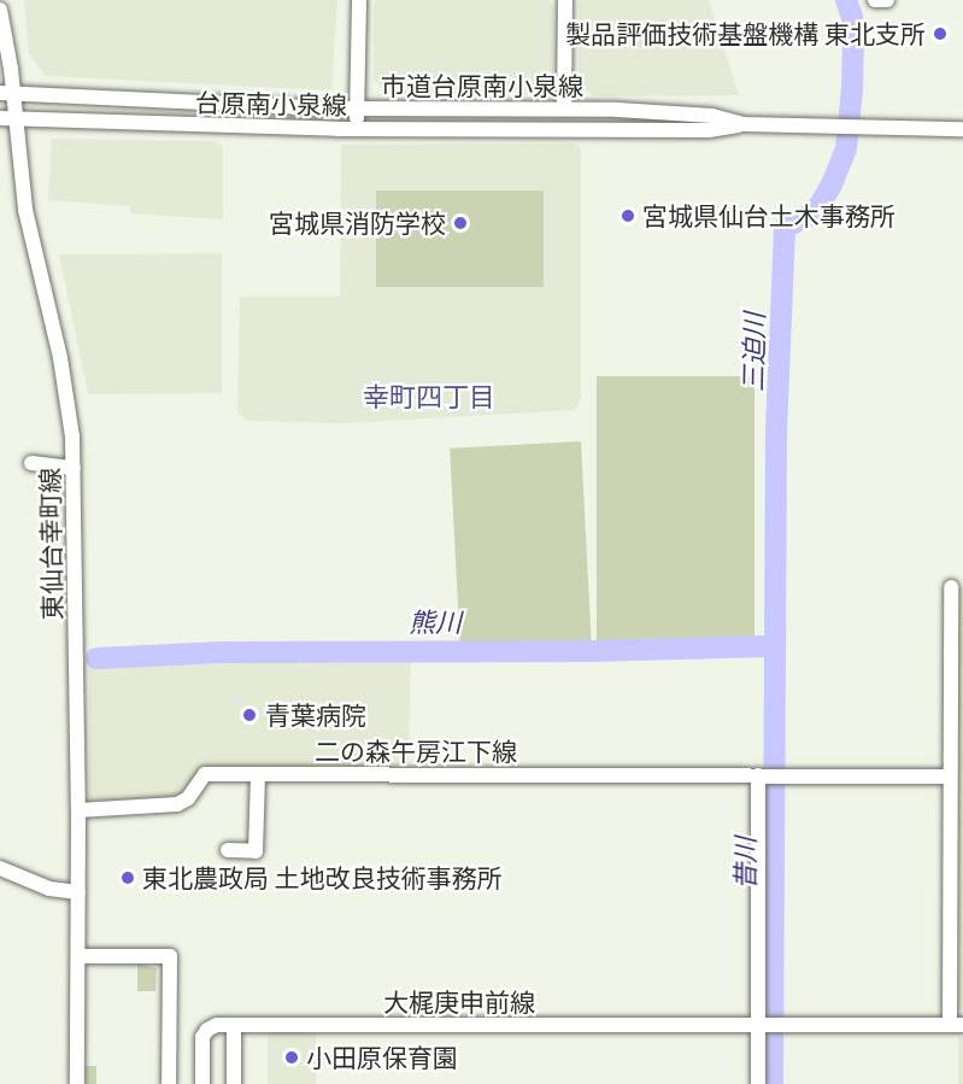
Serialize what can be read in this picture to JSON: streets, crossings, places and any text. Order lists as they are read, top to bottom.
{
  "streets": {
    "street": [
      "市道台原南小泉線",
      "台原南小泉線",
      "東仙台幸町線",
      "二の森午房江下線",
      "大梶庚申前線"
    ]
  },
  "crossings": [
    ["市道台原南小泉線", "台原南小泉線"],
    ["市道台原南小泉線", "東仙台幸町線"],
    ["台原南小泉線", "東仙台幸町線"],
    ["東仙台幸町線", "二の森午房江下線"]
  ],
  "districts": ["幸町四丁目"],
  "water": ["三迫川", "熊川", "昔川"],
  "places": [
    "製品評価技術基盤機構 東北支所",
    "宮城県仙台土木事務所",
    "宮城県消防学校",
    "青葉病院",
    "東北農政局 土地改良技術事務所",
    "小田原保育園"
  ]
}
